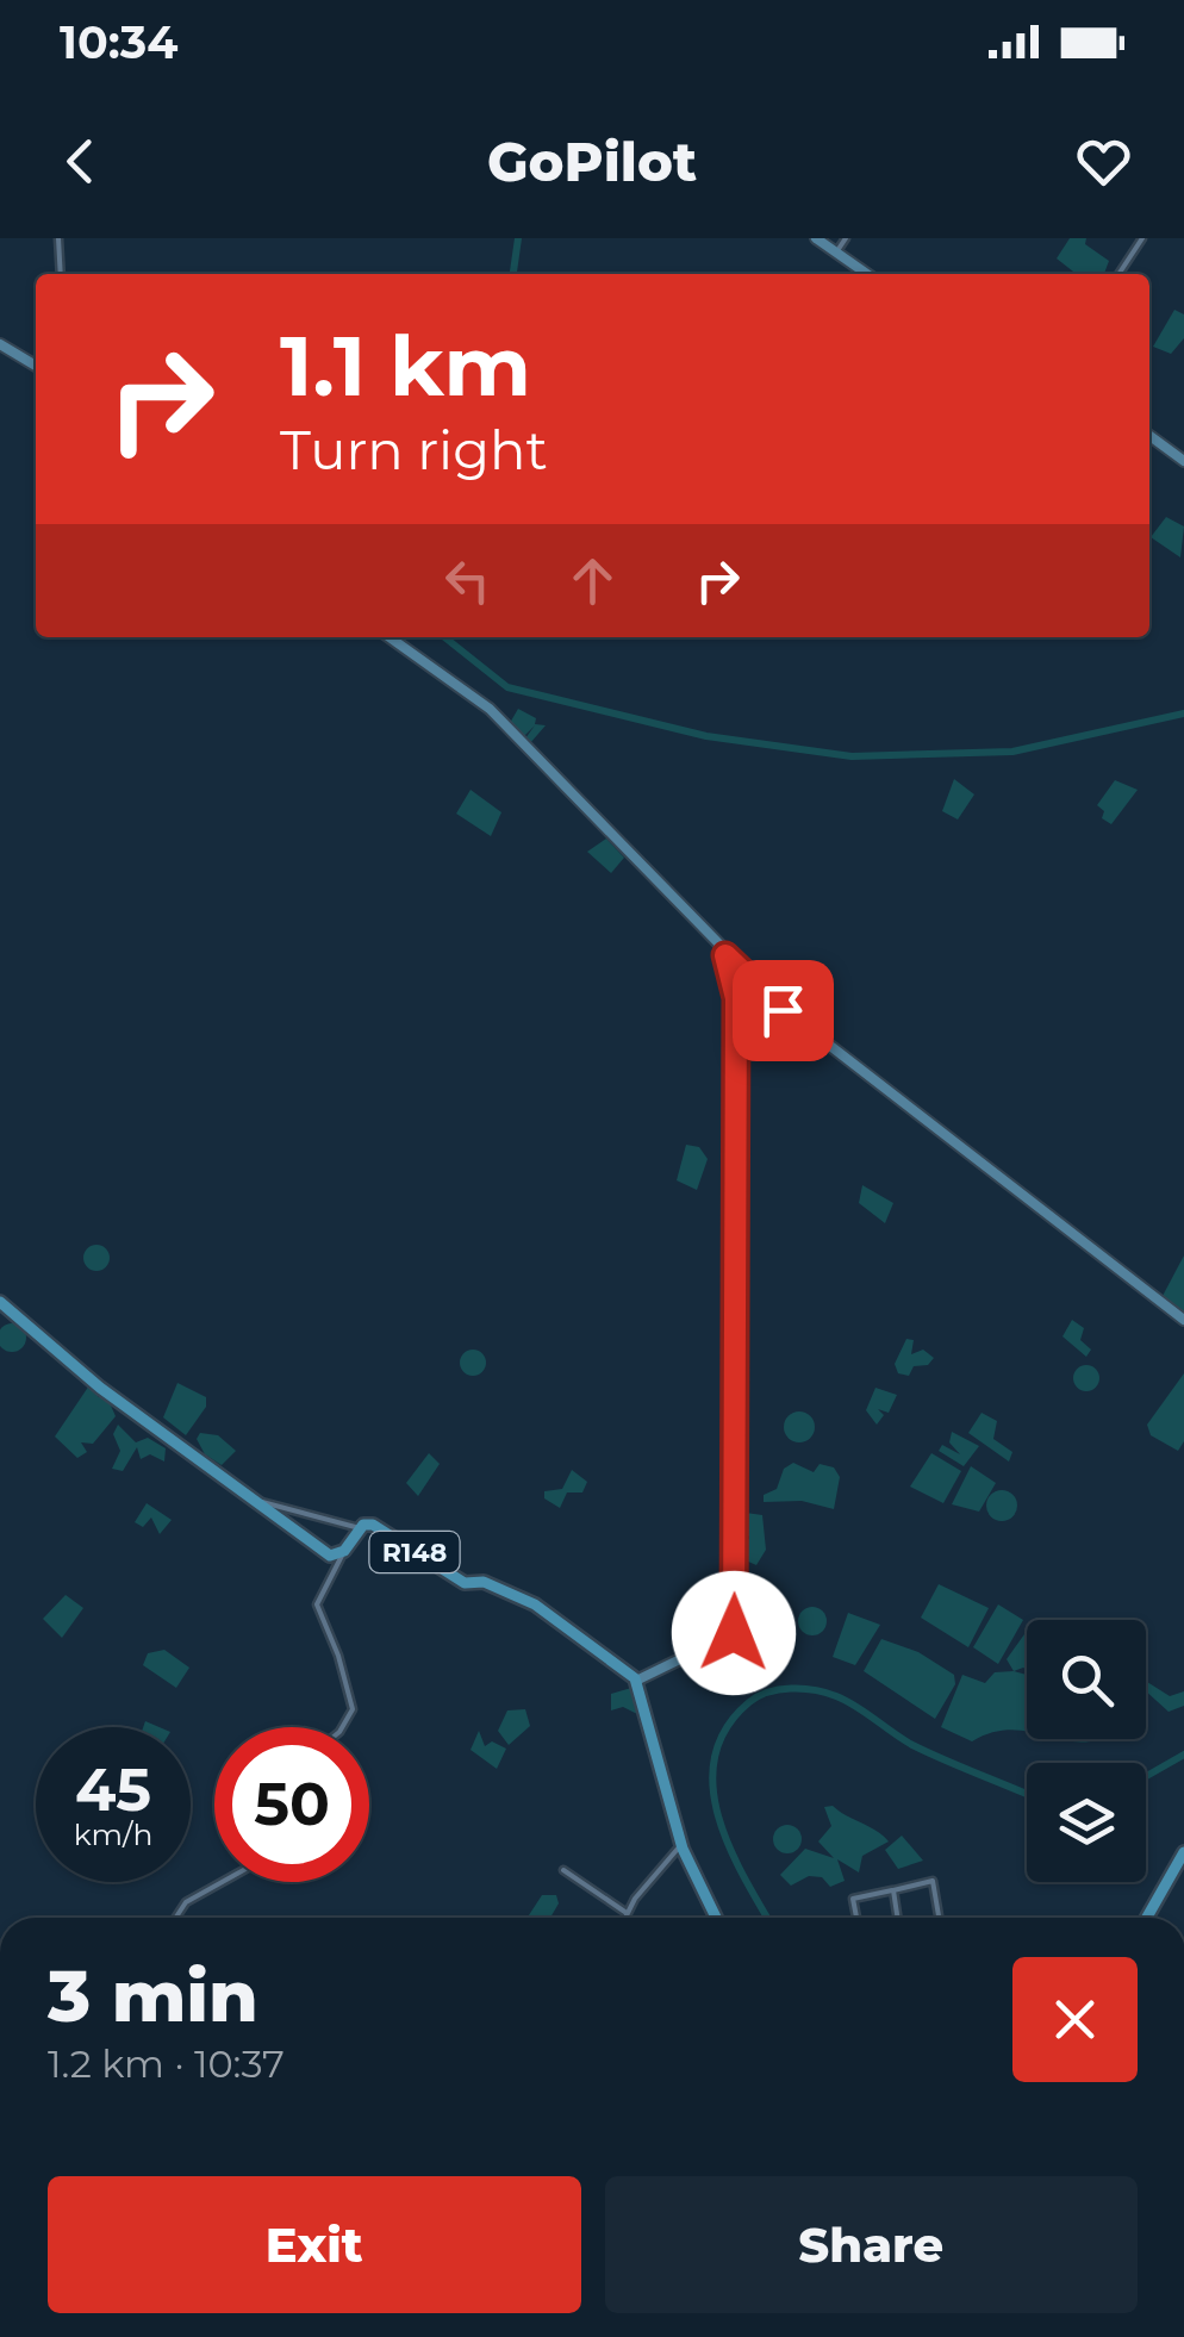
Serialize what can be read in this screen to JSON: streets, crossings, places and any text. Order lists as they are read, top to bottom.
{
  "streets": {
    "main road": ["R148"]
  },
  "page": {
    "status": "10:34",
    "header": "GoPilot",
    "turn": ["1.1 km", "Turn right"],
    "speed": "45 km/h",
    "limit": "50",
    "heading": ["3 min", "1.2 km · 10:37"],
    "buttons": ["Exit", "Share"]
  }
}
